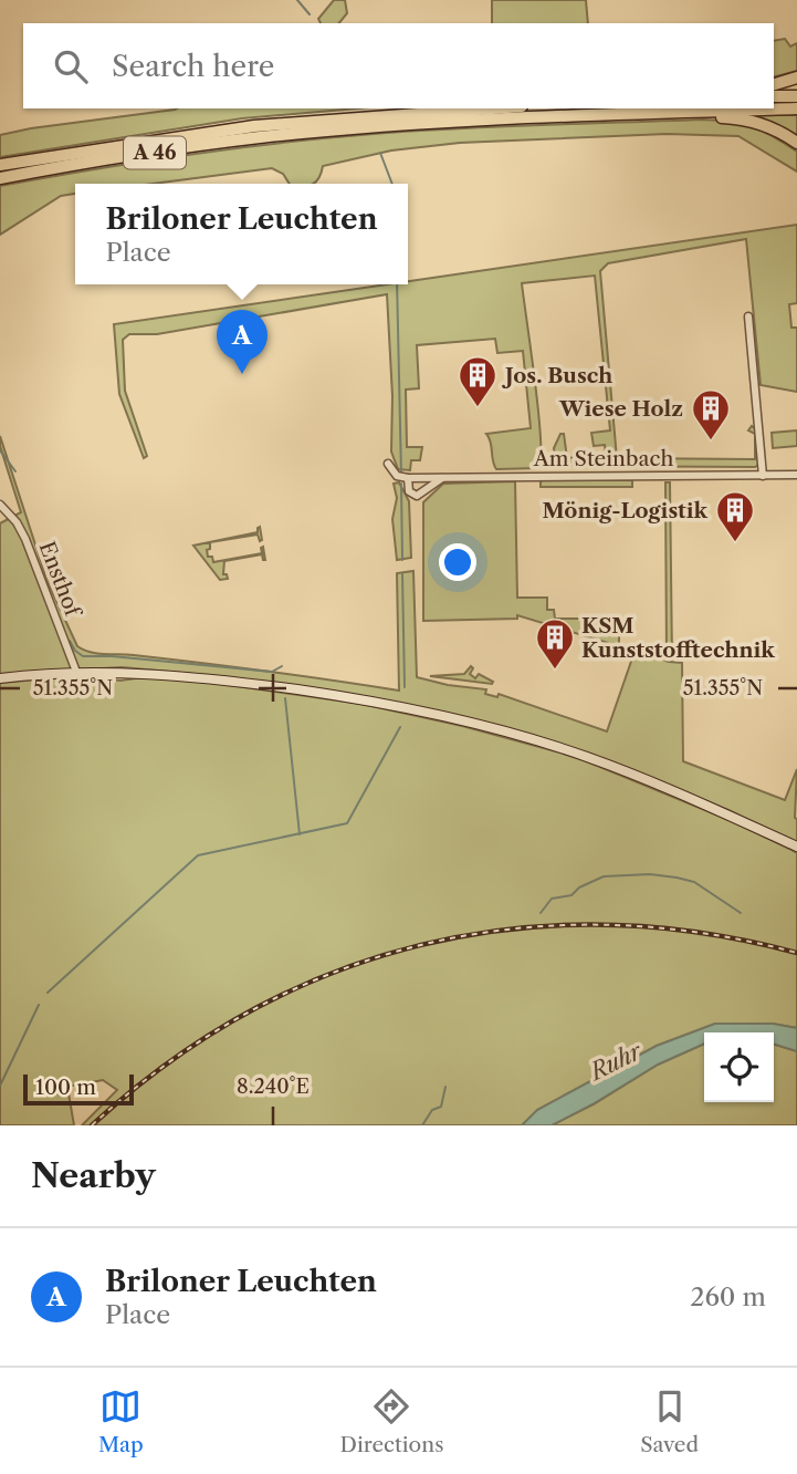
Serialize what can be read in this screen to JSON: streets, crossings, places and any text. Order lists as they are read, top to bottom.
{
  "streets": {
    "highway": ["A 46"],
    "street": ["Am Steinbach", "Ensthof"]
  },
  "water": ["Ruhr"],
  "places": {
    "building": [
      "Jos. Busch",
      "Wiese Holz",
      "Mönig-Logistik",
      "KSM Kunststofftechnik"
    ]
  },
  "scale_bar": "100 m",
  "page": {
    "search": "Search here",
    "popup": ["Briloner Leuchten", "Place"],
    "pins": "A",
    "scale": "100 m",
    "heading": "Nearby",
    "list": [
      {
        "mark": "A",
        "name": "Briloner Leuchten",
        "note": "Place",
        "value": "260 m"
      }
    ],
    "nav": ["Map", "Directions", "Saved"]
  },
  "coordinates": ["51.355°N", "8.240°E"]
}
